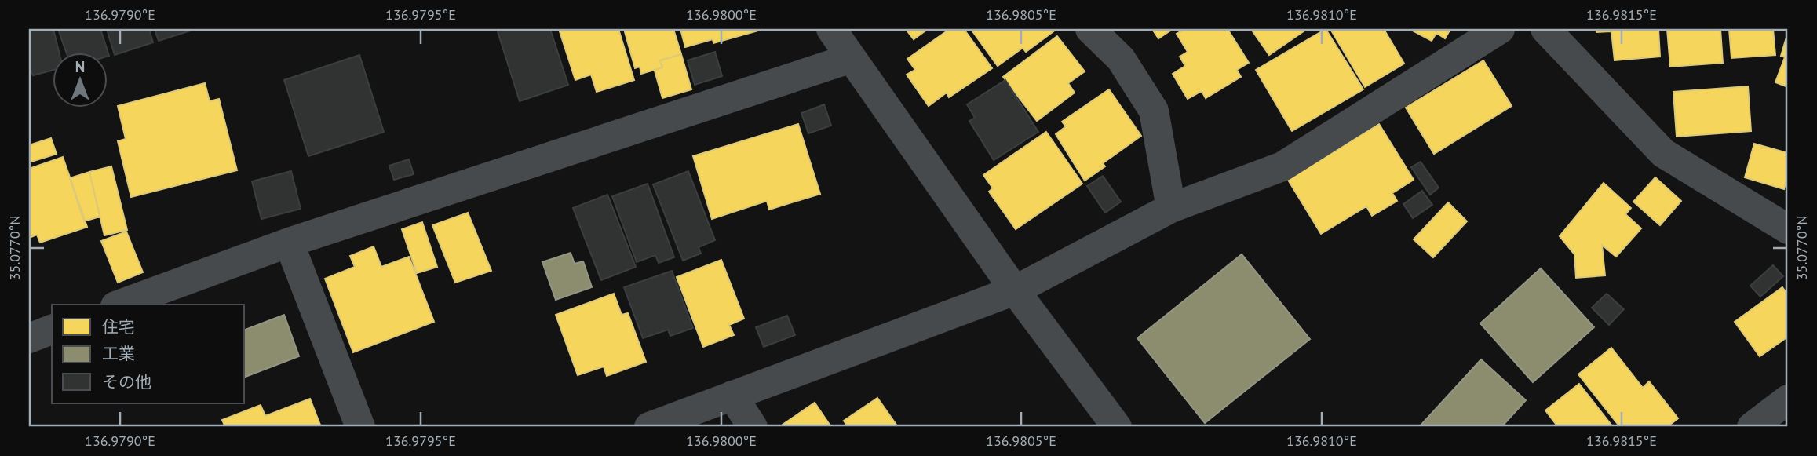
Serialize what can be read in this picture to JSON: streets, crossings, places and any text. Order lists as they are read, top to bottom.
{
  "legend": ["住宅", "工業", "その他"],
  "north": "top",
  "coordinates": [
    "136.9790°E",
    "136.9795°E",
    "136.9800°E",
    "136.9805°E",
    "136.9810°E",
    "136.9815°E",
    "35.0770°N"
  ]
}
